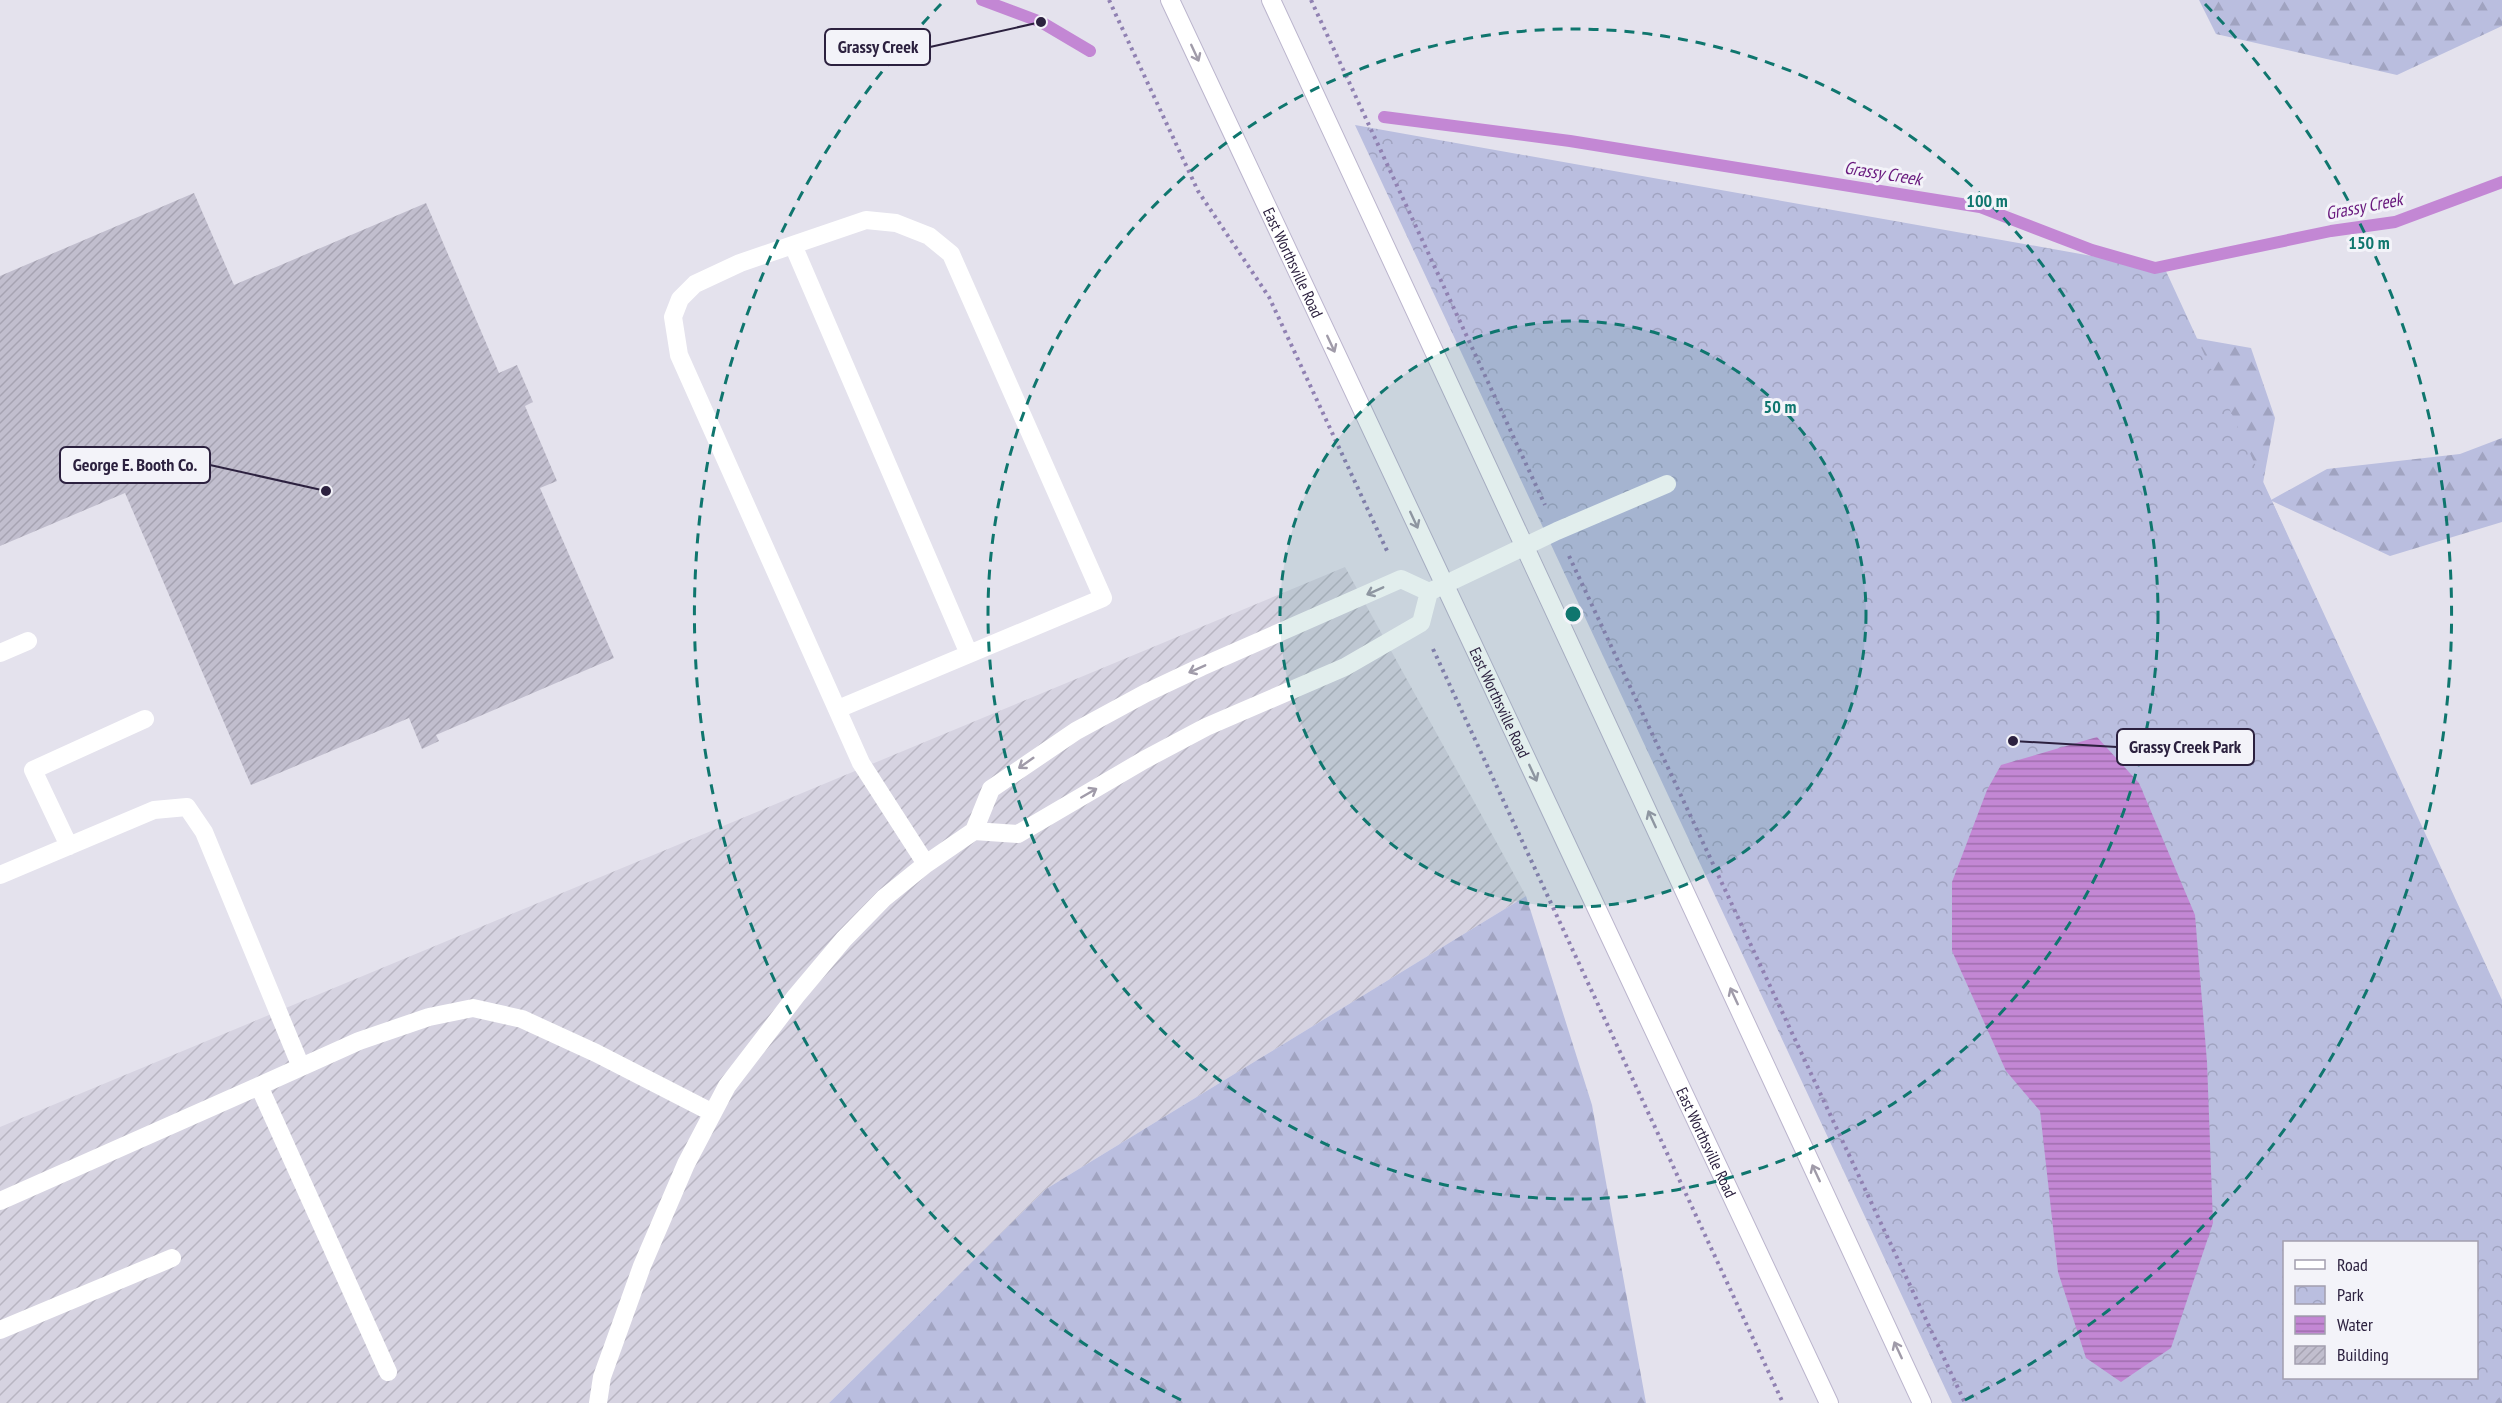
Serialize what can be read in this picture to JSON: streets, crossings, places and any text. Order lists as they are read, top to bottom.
{
  "streets": {
    "main road": ["East Worthsville Road"]
  },
  "water": ["Grassy Creek"],
  "places": ["Grassy Creek", "George E. Booth Co.", "Grassy Creek Park"],
  "legend": [
    "Road",
    "Park",
    "Water",
    "Building"
  ],
  "rings": ["100 m", "150 m", "50 m"]
}
